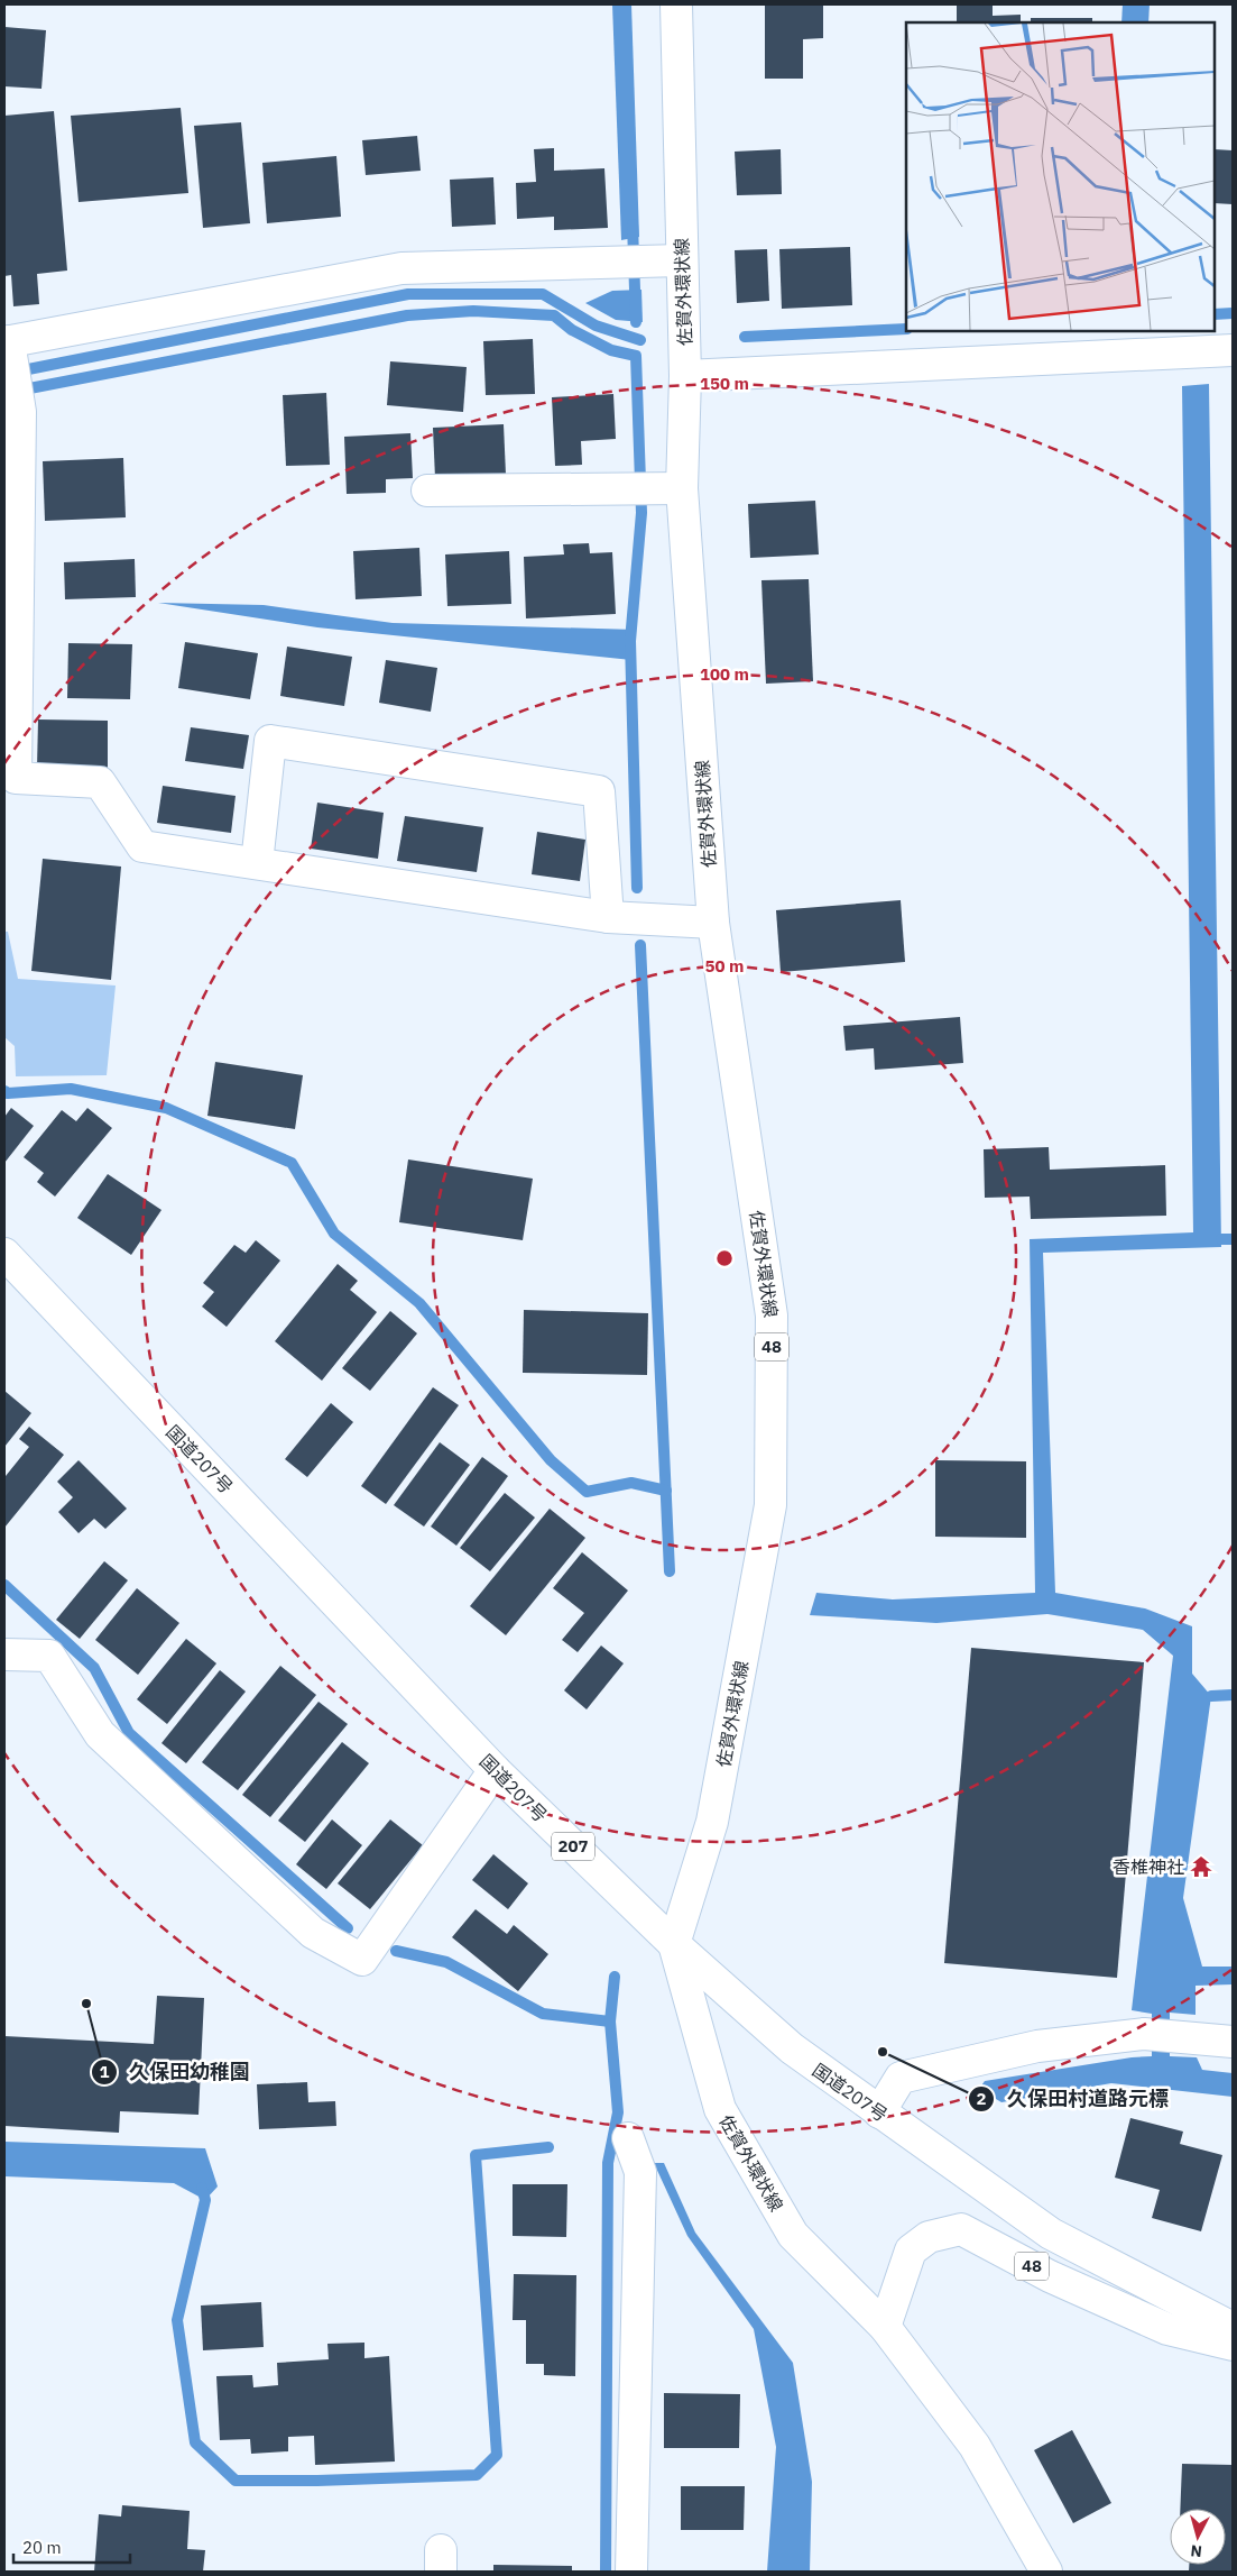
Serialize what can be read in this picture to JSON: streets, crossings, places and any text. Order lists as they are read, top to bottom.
{
  "streets": {
    "main road": [
      "佐賀外環状線",
      "48",
      "国道207号",
      "207"
    ]
  },
  "crossings": [
    ["佐賀外環状線", "48"],
    ["佐賀外環状線", "国道207号"]
  ],
  "places": {
    "temple": ["香椎神社"],
    "other": ["久保田幼稚園", "久保田村道路元標"]
  },
  "scale_bar": "20 m",
  "north": "bottom",
  "rings": ["150 m", "100 m", "50 m"]
}
